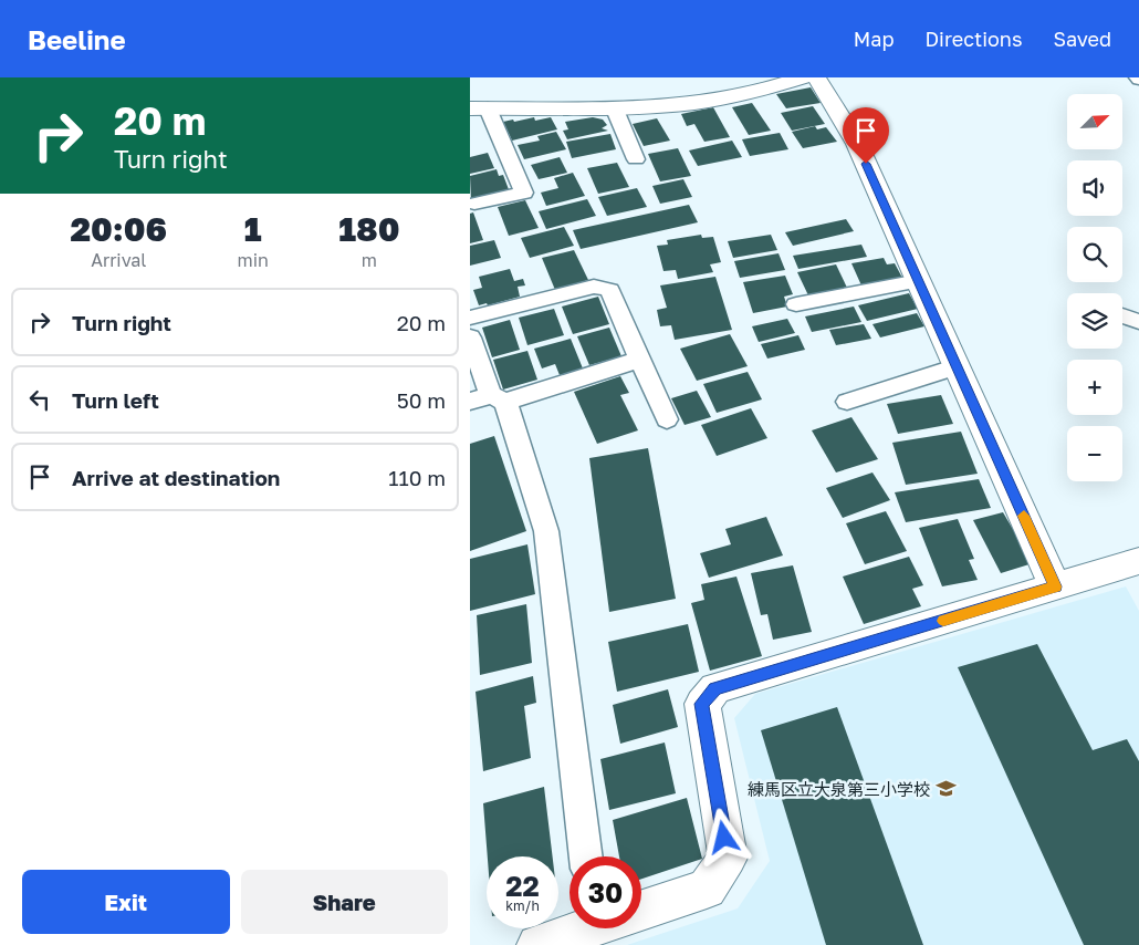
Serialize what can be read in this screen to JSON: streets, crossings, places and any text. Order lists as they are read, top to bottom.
{
  "places": {
    "school or university": ["練馬区立大泉第三小学校"]
  },
  "north": "top right",
  "page": {
    "header": "Beeline",
    "nav": ["Map", "Directions", "Saved"],
    "turn": ["20 m", "Turn right"],
    "map_buttons": ["+", "−"],
    "eta": [
      "20:06",
      "Arrival",
      "1",
      "min",
      "180",
      "m"
    ],
    "list": [
      {
        "name": "Turn right",
        "value": "20 m"
      },
      {
        "name": "Turn left",
        "value": "50 m"
      },
      {
        "name": "Arrive at destination",
        "value": "110 m"
      }
    ],
    "speed": "22 km/h",
    "limit": "30",
    "buttons": ["Exit", "Share"]
  }
}
